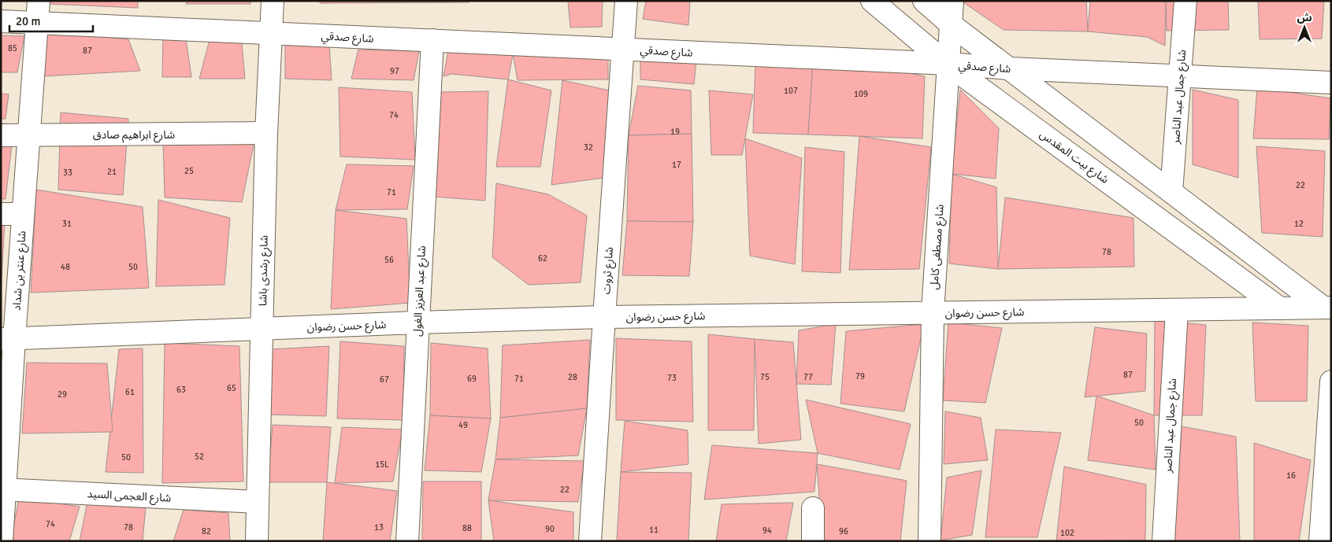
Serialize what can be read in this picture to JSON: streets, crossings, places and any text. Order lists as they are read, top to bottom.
{
  "streets": {
    "street": [
      "شارع صدقي",
      "شارع جمال عبد الناصر",
      "شارع ابراهيم صادق",
      "شارع بيت المقدس",
      "شارع مصطفى كامل",
      "شارع عنتر بن شداد",
      "شارع رشدى باشا",
      "شارع ثروت",
      "شارع عبد العزيز الغول",
      "شارع حسن رضوان",
      "شارع العجمى السيد"
    ]
  },
  "crossings": [
    ["شارع صدقي", "شارع جمال عبد الناصر"],
    ["شارع صدقي", "شارع بيت المقدس"],
    ["شارع صدقي", "شارع مصطفى كامل"],
    ["شارع صدقي", "شارع عنتر بن شداد"],
    ["شارع صدقي", "شارع رشدى باشا"],
    ["شارع صدقي", "شارع ثروت"],
    ["شارع صدقي", "شارع عبد العزيز الغول"],
    ["شارع جمال عبد الناصر", "شارع حسن رضوان"],
    ["شارع ابراهيم صادق", "شارع عنتر بن شداد"],
    ["شارع ابراهيم صادق", "شارع رشدى باشا"],
    ["شارع بيت المقدس", "شارع مصطفى كامل"],
    ["شارع بيت المقدس", "شارع حسن رضوان"],
    ["شارع مصطفى كامل", "شارع حسن رضوان"],
    ["شارع عنتر بن شداد", "شارع حسن رضوان"],
    ["شارع عنتر بن شداد", "شارع العجمى السيد"],
    ["شارع رشدى باشا", "شارع حسن رضوان"],
    ["شارع رشدى باشا", "شارع العجمى السيد"],
    ["شارع ثروت", "شارع حسن رضوان"],
    ["شارع عبد العزيز الغول", "شارع حسن رضوان"]
  ],
  "house_numbers": [
    "85",
    "87",
    "97",
    "107",
    "109",
    "74",
    "19",
    "32",
    "17",
    "25",
    "21",
    "33",
    "22",
    "71",
    "31",
    "12",
    "78",
    "62",
    "56",
    "48",
    "50",
    "87",
    "79",
    "28",
    "75",
    "77",
    "73",
    "69",
    "71",
    "67",
    "65",
    "63",
    "61",
    "29",
    "50",
    "49",
    "52",
    "50",
    "15L",
    "16",
    "22",
    "74",
    "78",
    "13",
    "88",
    "90",
    "11",
    "94",
    "82",
    "96",
    "102"
  ],
  "scale_bar": "20 m",
  "north": "top"
}
